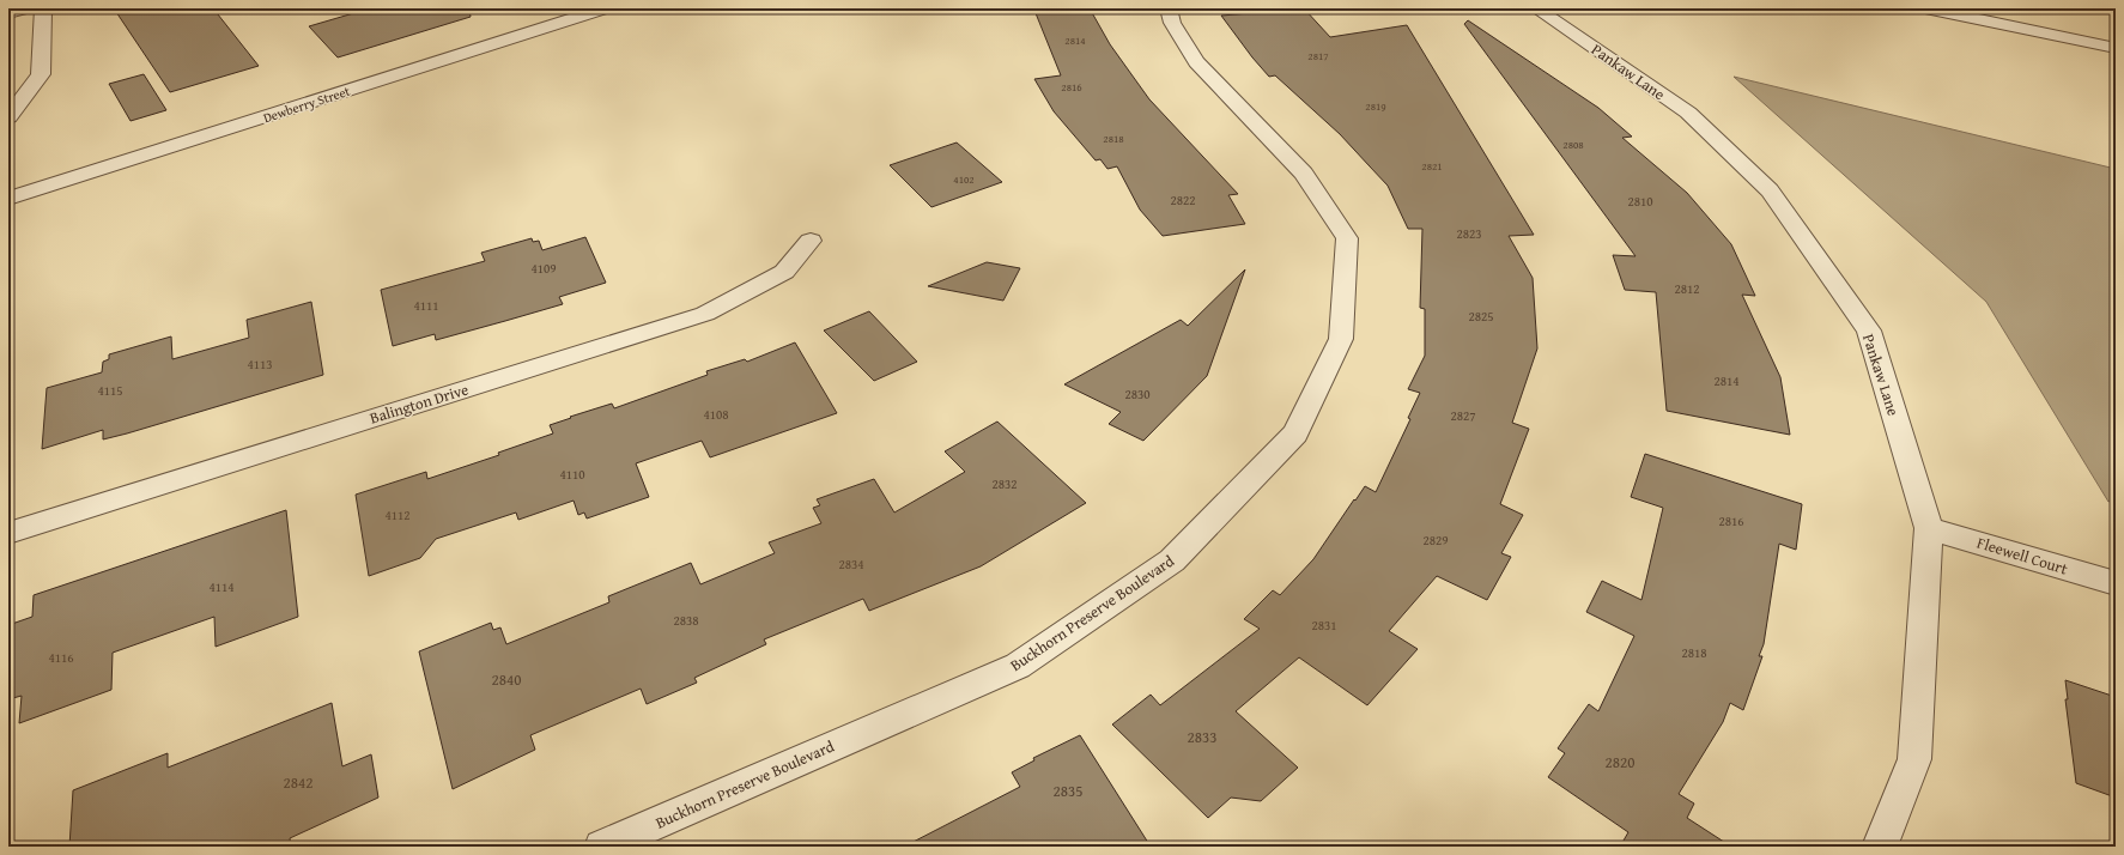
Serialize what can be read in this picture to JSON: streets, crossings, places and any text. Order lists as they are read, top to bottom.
{
  "streets": {
    "street": [
      "Pankaw Lane",
      "Dewberry Street",
      "Balington Drive",
      "Fleewell Court",
      "Buckhorn Preserve Boulevard"
    ]
  },
  "crossings": [
    ["Pankaw Lane", "Fleewell Court"]
  ],
  "house_numbers": [
    "2814",
    "2817",
    "2816",
    "2819",
    "2818",
    "2808",
    "2821",
    "4102",
    "2822",
    "2810",
    "2823",
    "4109",
    "2812",
    "4111",
    "2825",
    "4113",
    "2814",
    "4115",
    "2830",
    "4108",
    "2827",
    "4110",
    "2832",
    "4112",
    "2816",
    "2829",
    "2834",
    "4114",
    "2838",
    "2831",
    "2818",
    "4116",
    "2840",
    "2833",
    "2820",
    "2842",
    "2835"
  ]
}
